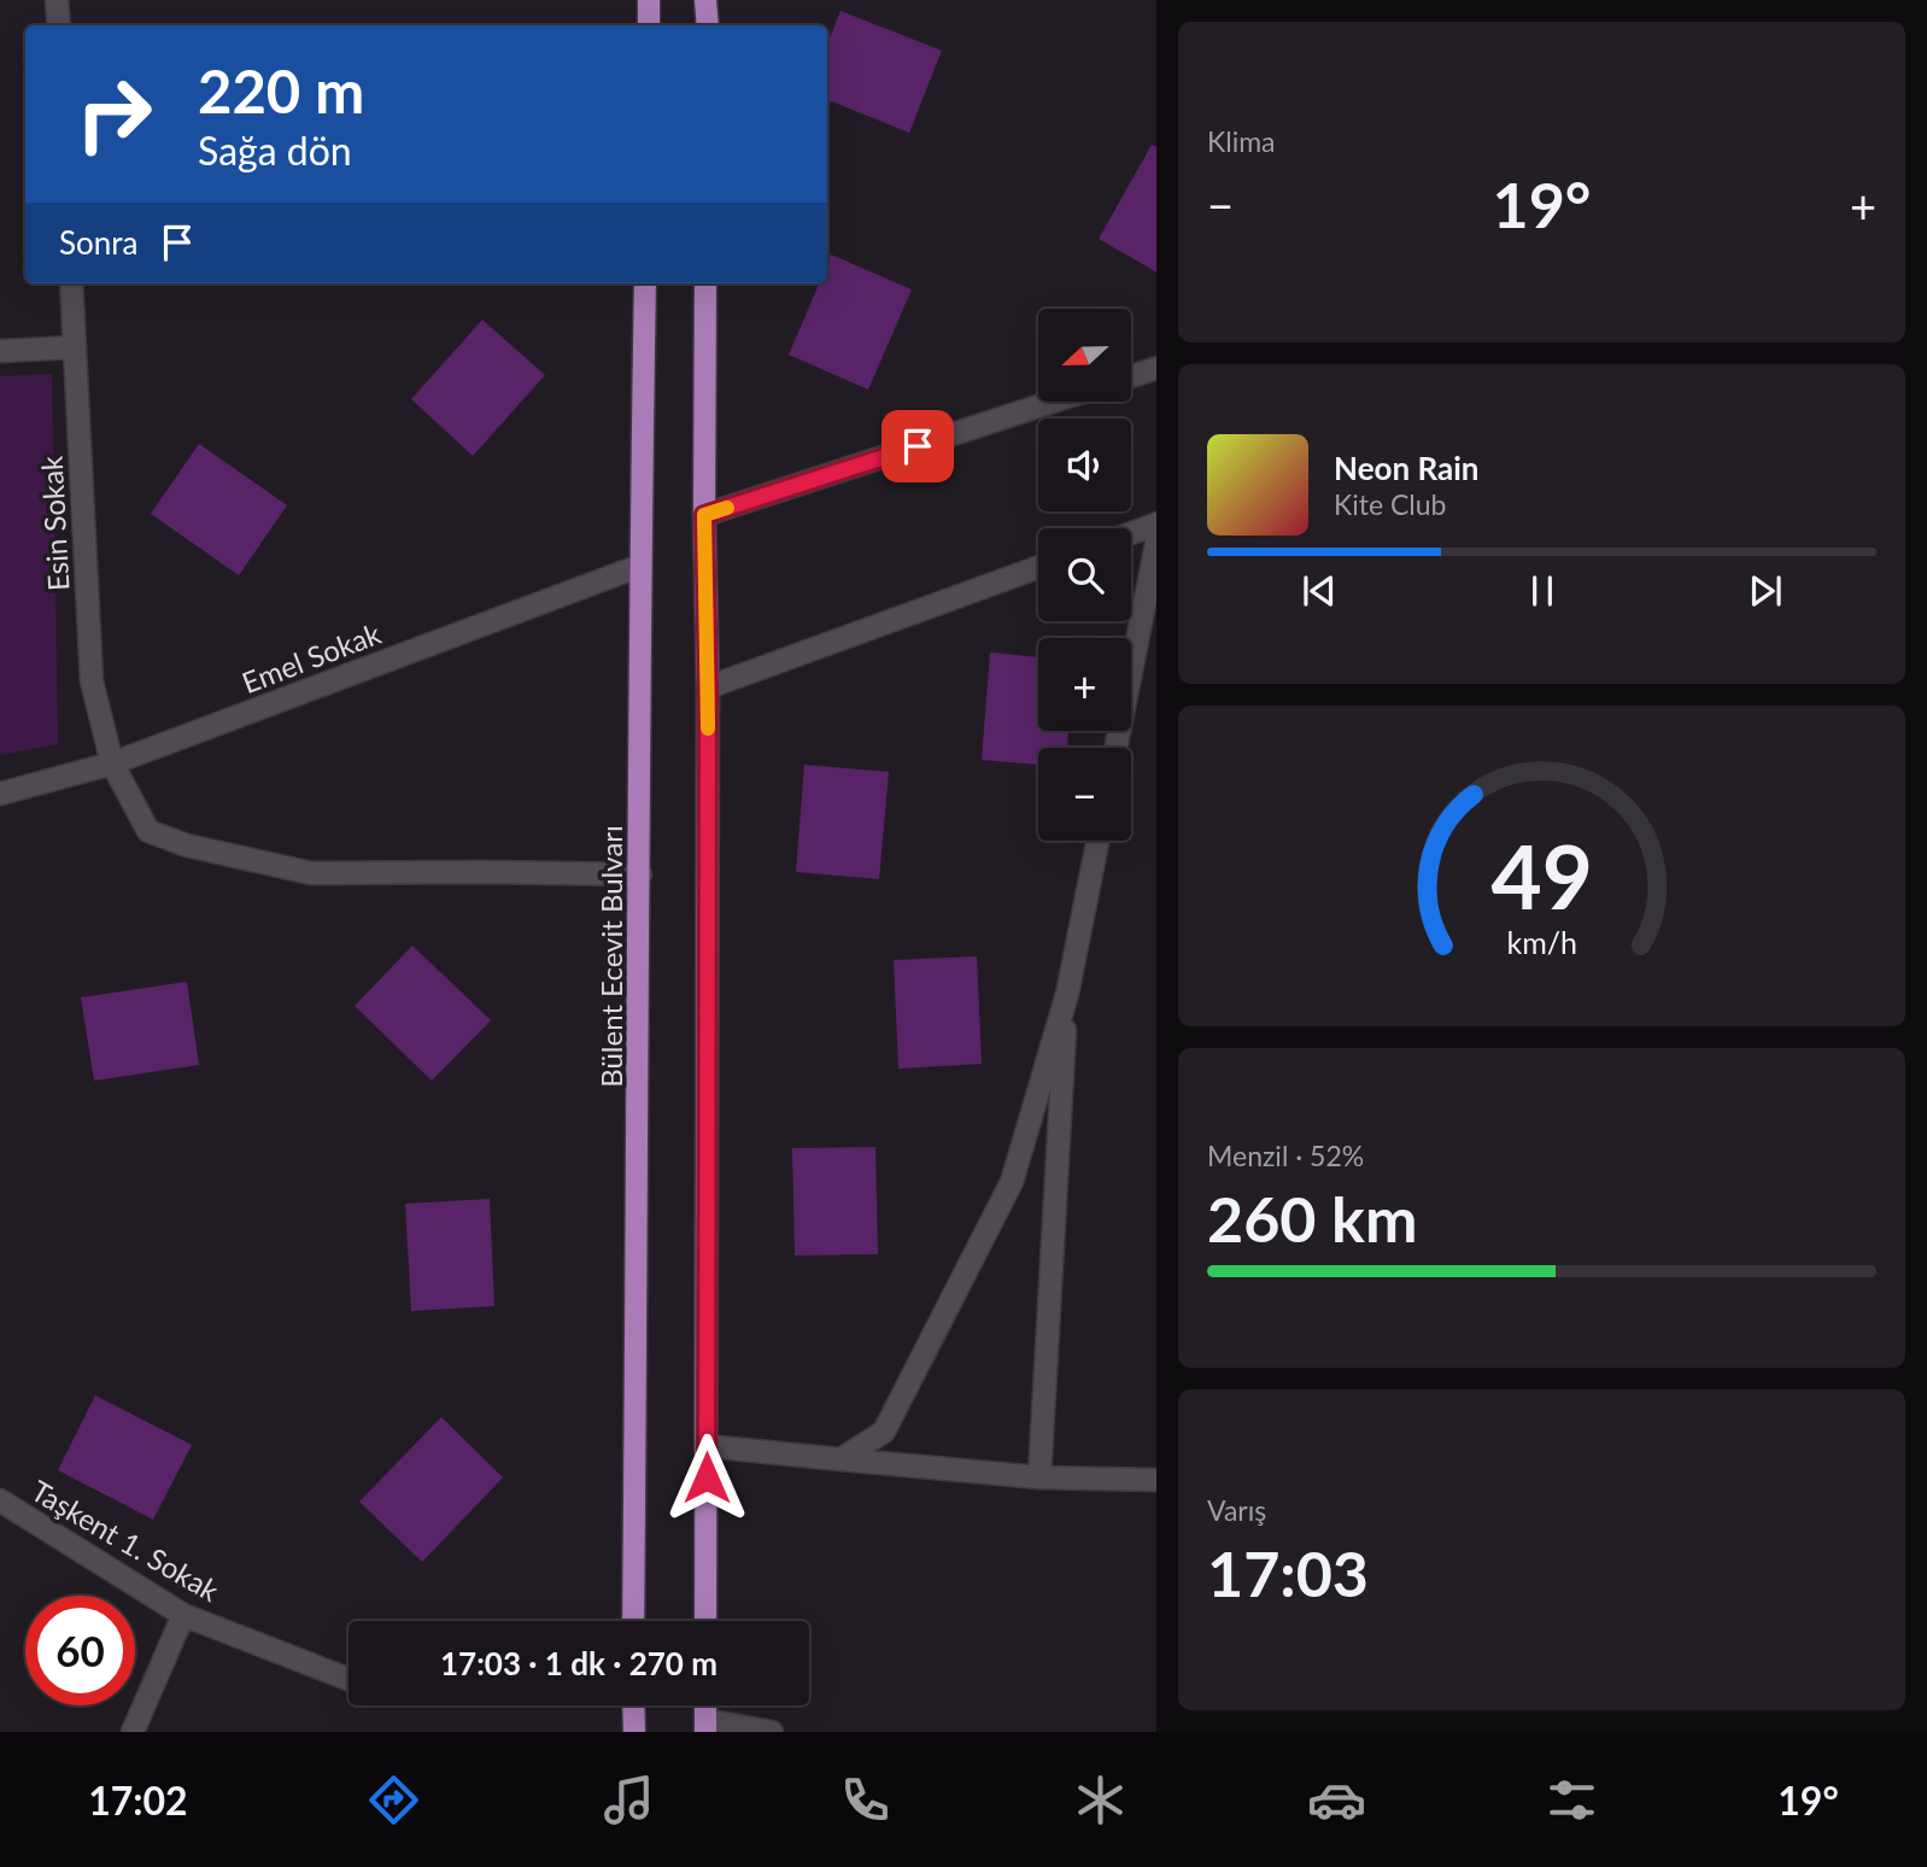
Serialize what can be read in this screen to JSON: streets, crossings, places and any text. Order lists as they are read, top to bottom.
{
  "streets": {
    "main road": ["Bülent Ecevit Bulvarı"],
    "street": ["Esin Sokak", "Emel Sokak", "Taşkent 1. Sokak"]
  },
  "crossings": [
    ["Esin Sokak", "Emel Sokak"],
    ["Esin Sokak", "Bülent Ecevit Bulvarı"],
    ["Emel Sokak", "Bülent Ecevit Bulvarı"]
  ],
  "north": "left",
  "page": {
    "tile": [
      "Klima",
      ["Menzil · 52%", "260 km"],
      ["Varış", "17:03"]
    ],
    "turn": ["220 m", "Sağa dön"],
    "heat": ["−", "19°", "+"],
    "then": "Sonra",
    "map_buttons": ["+", "−"],
    "song": ["Neon Rain", "Kite Club"],
    "limit": "60",
    "trip": "17:03 · 1 dk · 270 m",
    "tabs": ["17:02", "19°"],
    "gauge": ["49", "km/h"]
  }
}
